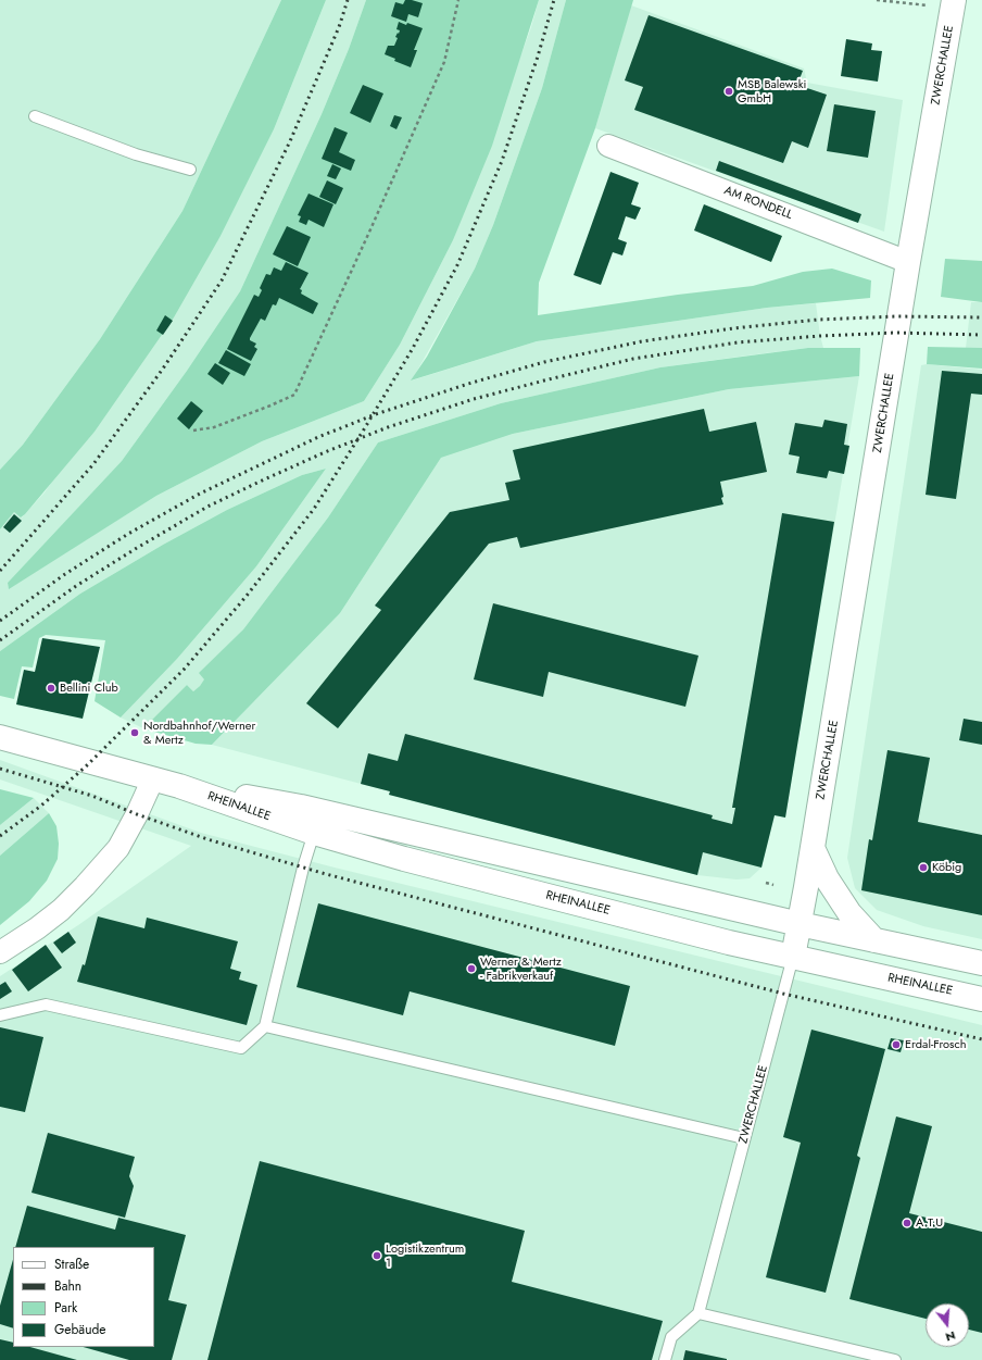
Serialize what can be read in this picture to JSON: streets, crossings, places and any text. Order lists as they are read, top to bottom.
{
  "streets": {
    "main road": ["ZWERCHALLEE", "RHEINALLEE"],
    "street": ["AM RONDELL"]
  },
  "crossings": [
    ["ZWERCHALLEE", "AM RONDELL"],
    ["ZWERCHALLEE", "RHEINALLEE"]
  ],
  "places": [
    "MSB Balewski GmbH",
    "Bellini Club",
    "Nordbahnhof/Werner & Mertz",
    "Köbig",
    "Werner & Mertz - Fabrikverkauf",
    "Erdal-Frosch",
    "A.T.U",
    "Logistikzentrum 1"
  ],
  "legend": [
    "Straße",
    "Bahn",
    "Park",
    "Gebäude"
  ],
  "north": "bottom"
}
